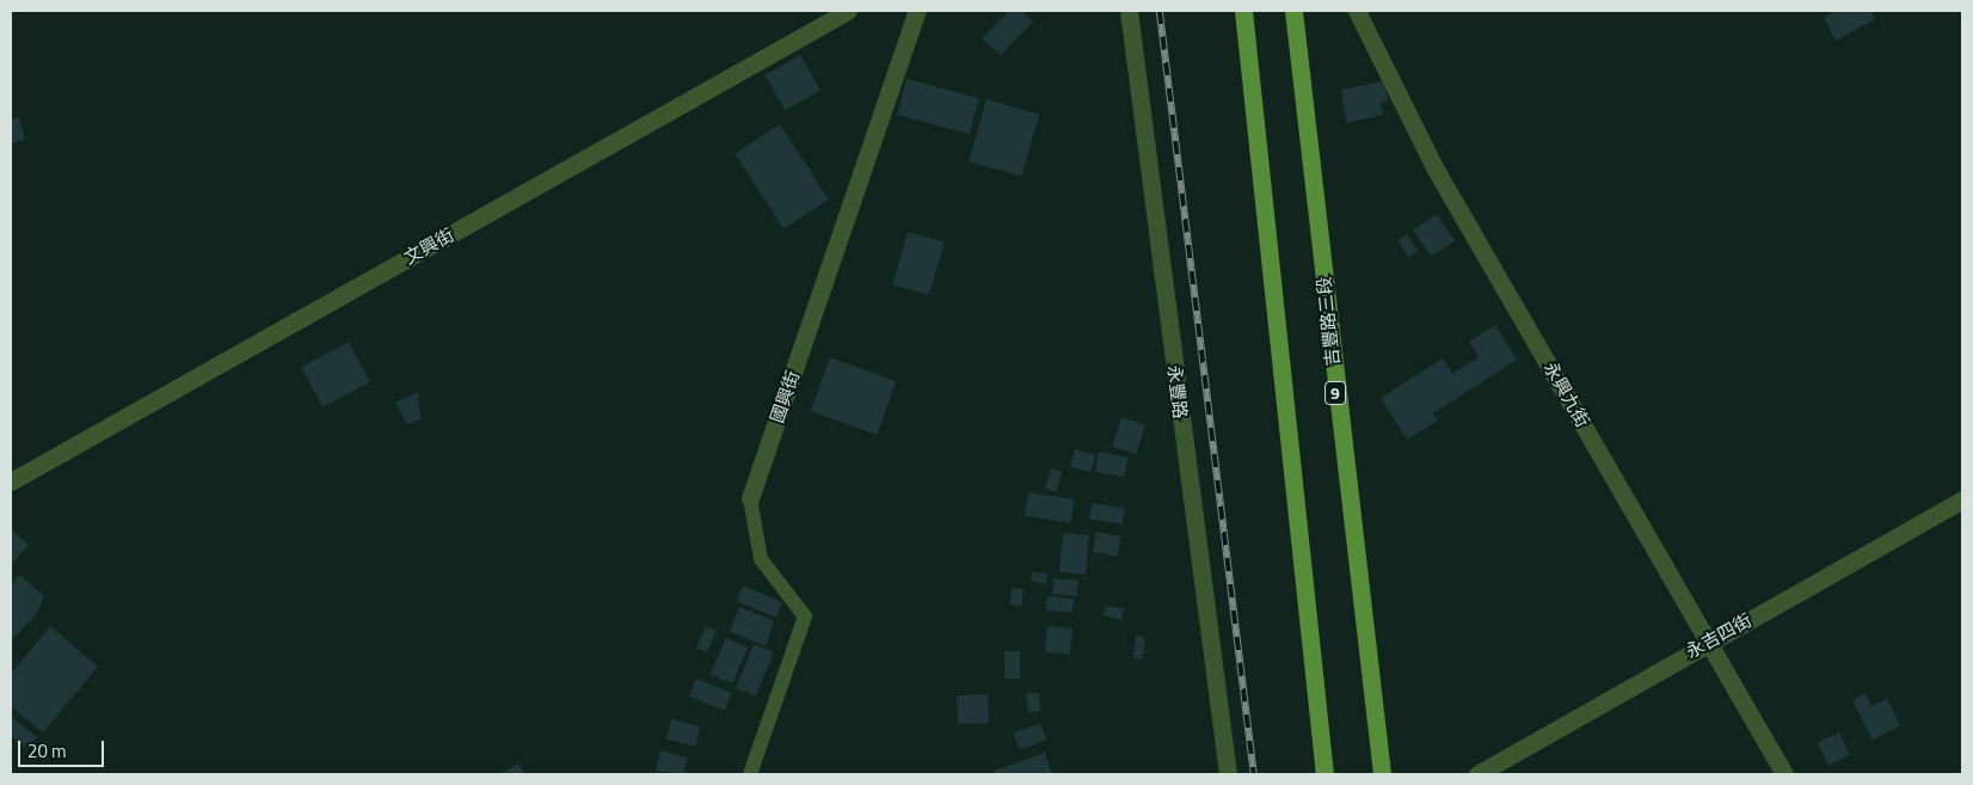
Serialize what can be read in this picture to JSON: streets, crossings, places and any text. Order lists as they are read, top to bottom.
{
  "streets": {
    "main road": ["吉豐路三段", "9"],
    "street": [
      "文興街",
      "永豐路",
      "永興九街",
      "國興街",
      "永吉四街"
    ]
  },
  "crossings": [
    ["永興九街", "永吉四街"]
  ],
  "scale_bar": "20 m"
}
